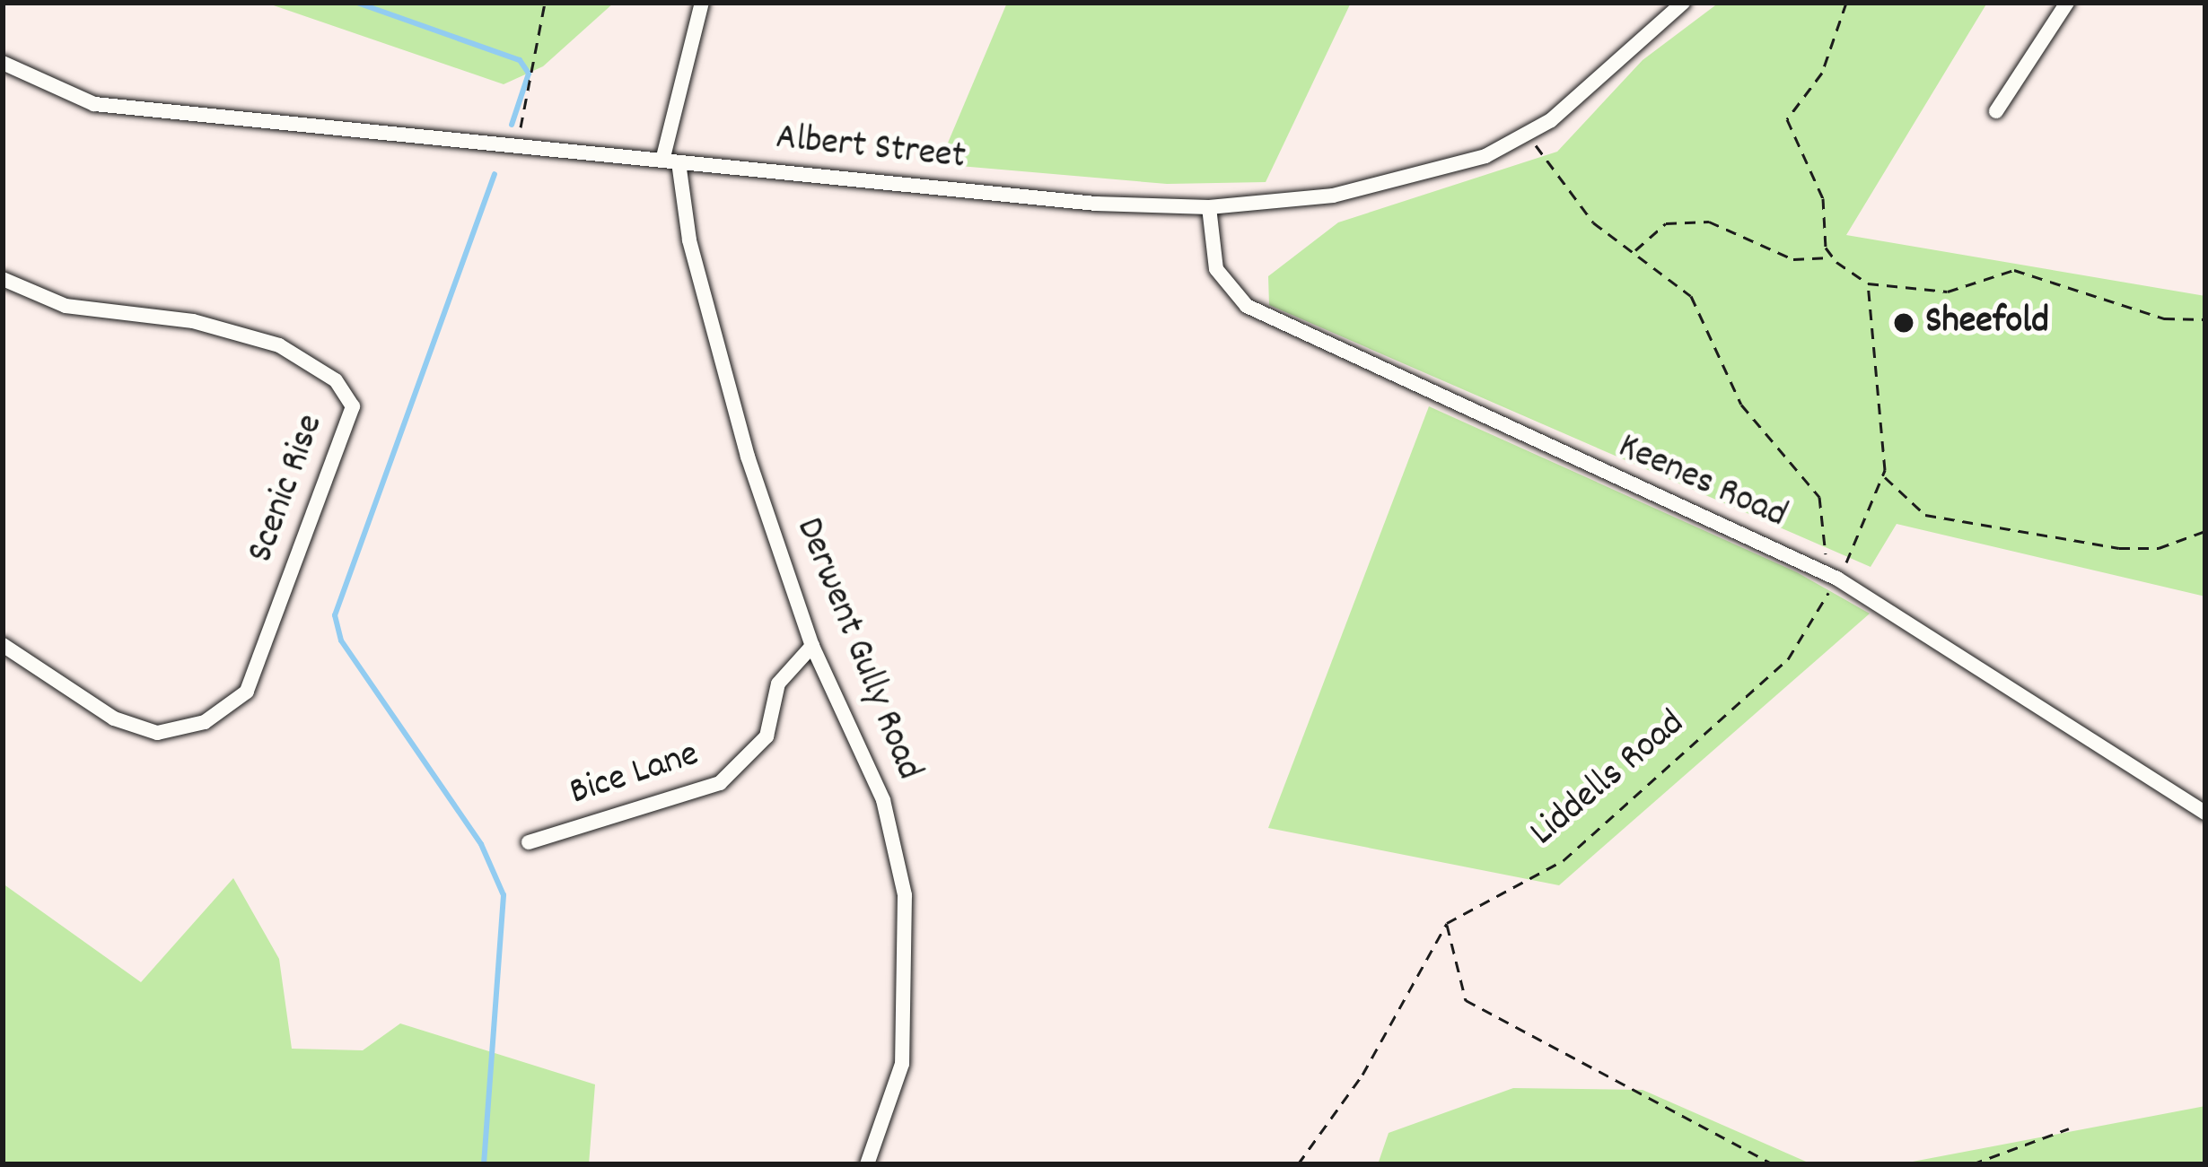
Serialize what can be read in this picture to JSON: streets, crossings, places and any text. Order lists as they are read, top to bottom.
{
  "streets": {
    "street": [
      "Albert Street",
      "Keenes Road",
      "Scenic Rise",
      "Derwent Gully Road",
      "Bice Lane"
    ],
    "path": ["Liddells Road"]
  },
  "crossings": [
    ["Albert Street", "Keenes Road"],
    ["Albert Street", "Derwent Gully Road"],
    ["Keenes Road", "Liddells Road"],
    ["Derwent Gully Road", "Bice Lane"]
  ],
  "places": ["Sheefold"]
}
